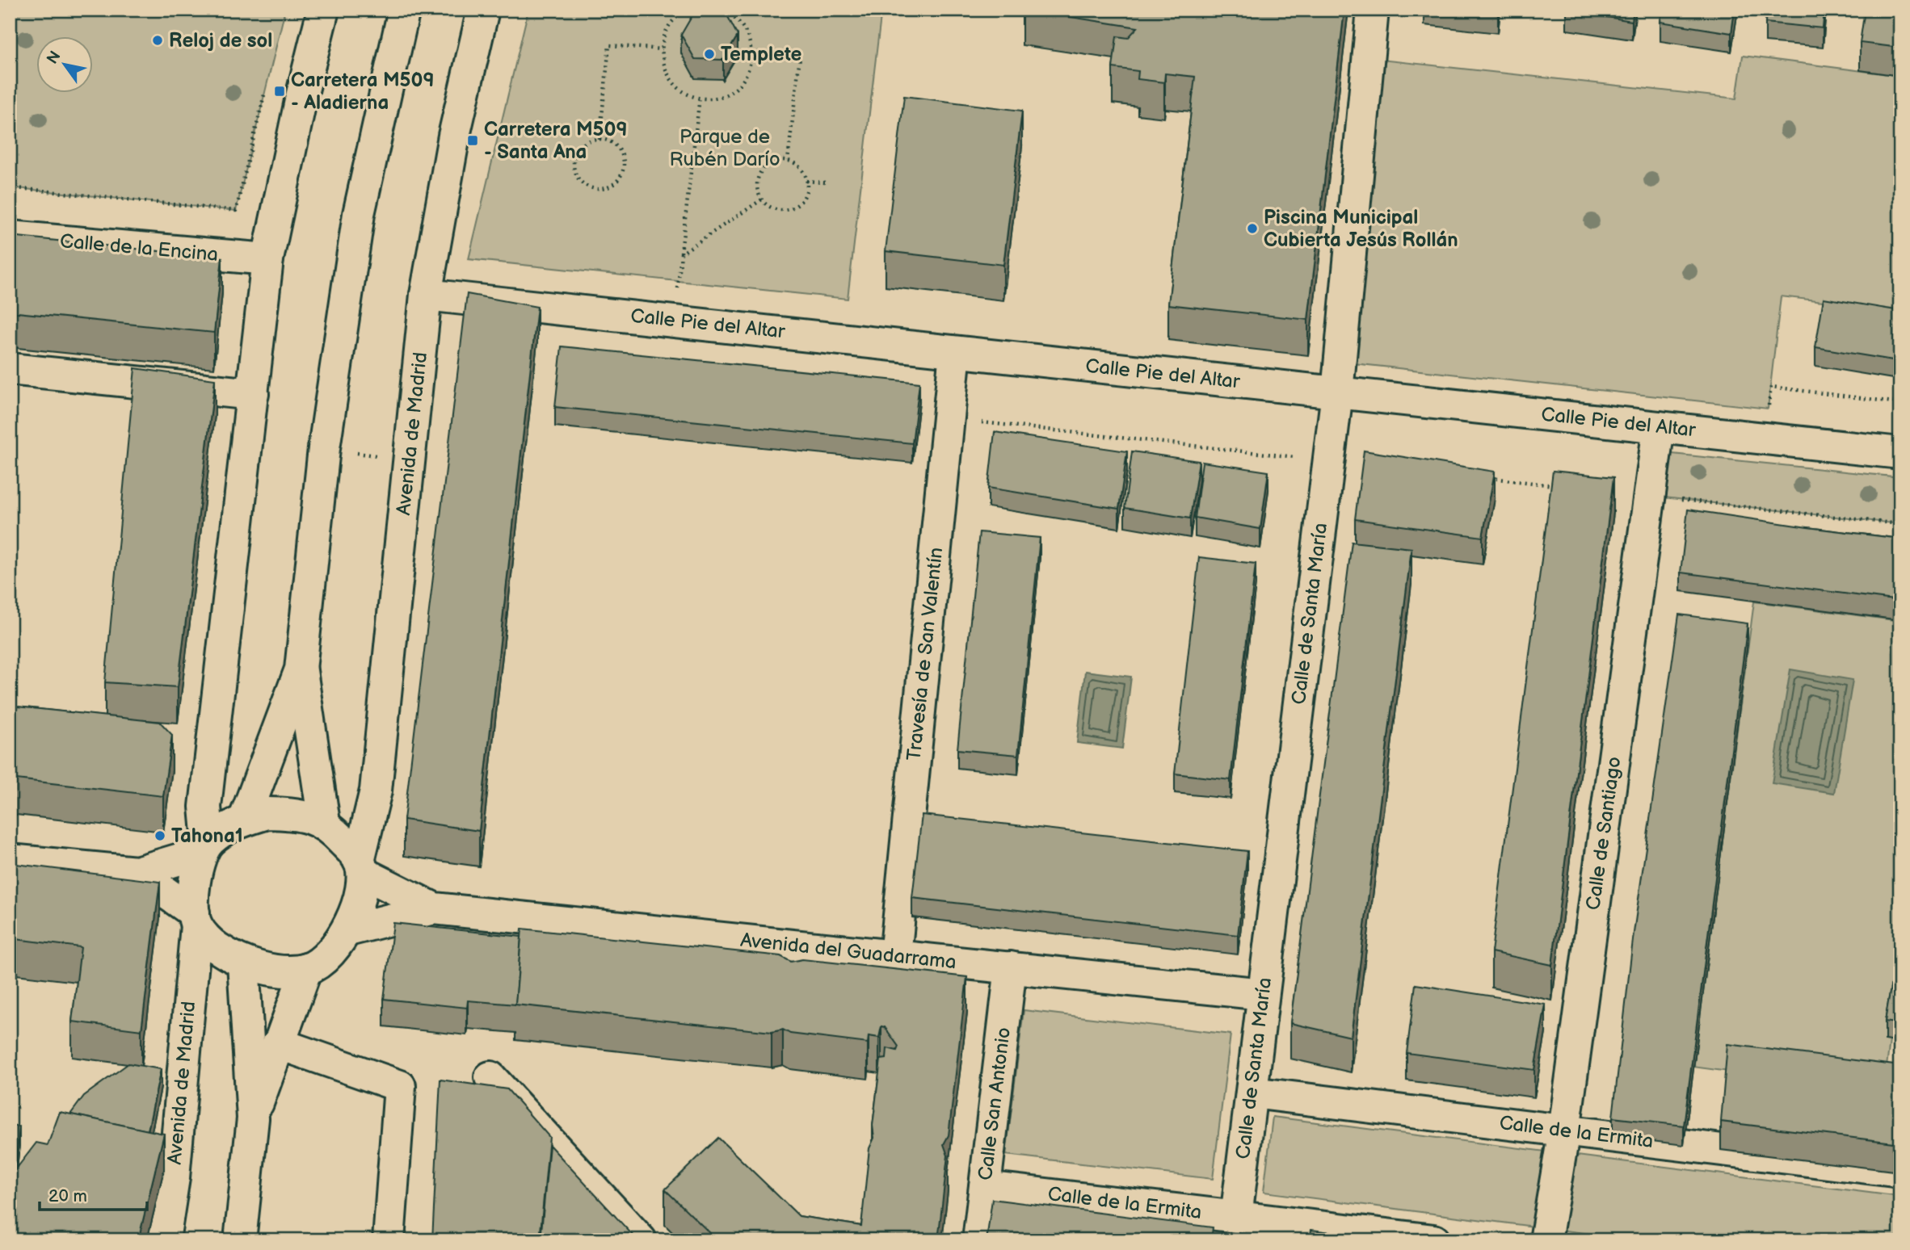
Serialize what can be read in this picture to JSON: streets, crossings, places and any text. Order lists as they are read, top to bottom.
{
  "streets": {
    "street": [
      "Calle de la Encina",
      "Calle Pie del Altar",
      "Avenida de Madrid",
      "Calle de Santa María",
      "Travesía de San Valentín",
      "Calle de Santiago",
      "Avenida del Guadarrama",
      "Calle San Antonio",
      "Calle de la Ermita"
    ]
  },
  "crossings": [
    ["Calle Pie del Altar", "Avenida de Madrid"],
    ["Calle Pie del Altar", "Calle de Santa María"],
    ["Calle Pie del Altar", "Travesía de San Valentín"],
    ["Calle Pie del Altar", "Calle de Santiago"],
    ["Avenida de Madrid", "Avenida del Guadarrama"],
    ["Calle de Santa María", "Avenida del Guadarrama"],
    ["Calle de Santa María", "Calle de la Ermita"],
    ["Travesía de San Valentín", "Avenida del Guadarrama"],
    ["Calle de Santiago", "Calle de la Ermita"],
    ["Avenida del Guadarrama", "Calle San Antonio"],
    ["Calle San Antonio", "Calle de la Ermita"]
  ],
  "parks": ["Parque de Rubén Darío"],
  "places": {
    "other": [
      "Reloj de sol",
      "Templete",
      "Piscina Municipal Cubierta Jesús Rollán",
      "Tahona1"
    ],
    "transit": ["Carretera M509 - Aladierna", "Carretera M509 - Santa Ana"]
  },
  "scale_bar": "20 m",
  "north": "top left"
}
